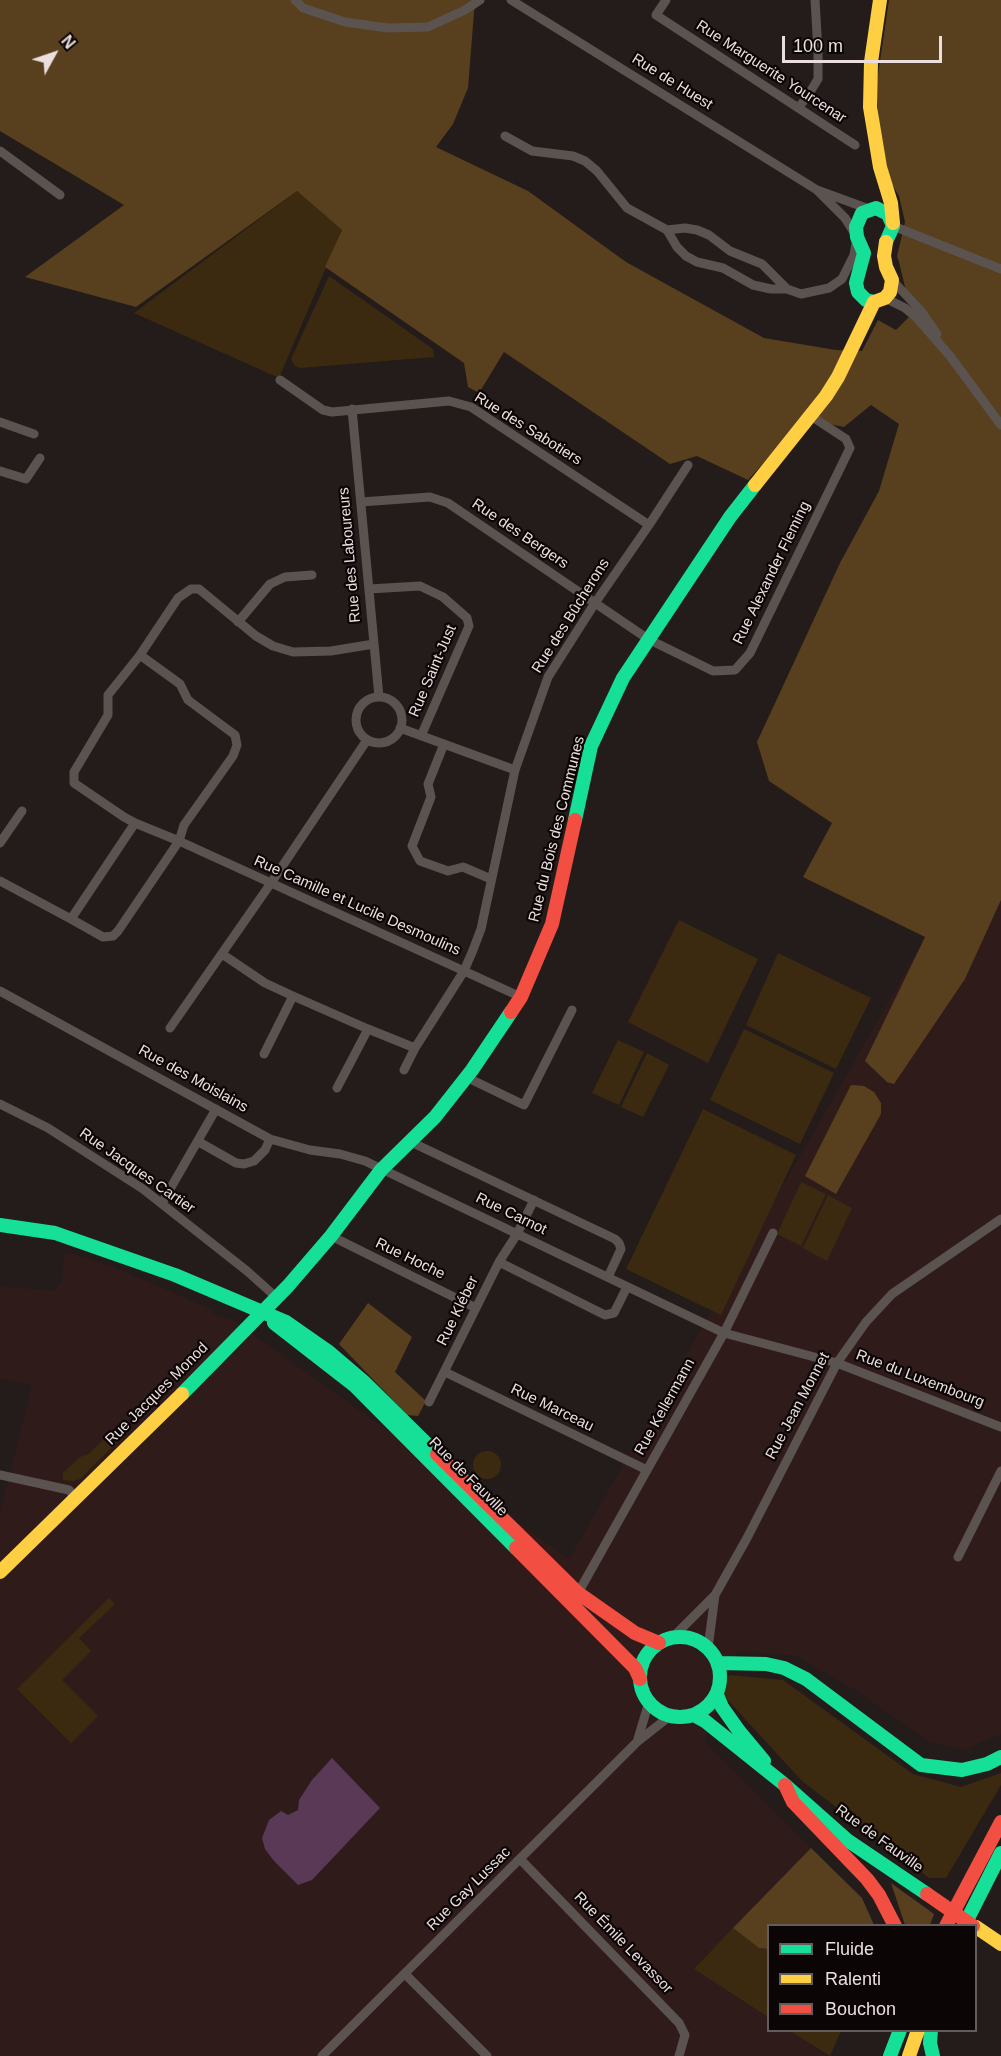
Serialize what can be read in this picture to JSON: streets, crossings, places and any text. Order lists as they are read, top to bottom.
{
  "streets": {
    "main road": ["Rue du Bois des Communes", "Rue Jacques Monod", "Rue de Fauville"],
    "street": [
      "Rue Marguerite Yourcenar",
      "Rue de Huest",
      "Rue des Sabotiers",
      "Rue des Bergers",
      "Rue des Laboureurs",
      "Rue Alexander Fleming",
      "Rue des Bûcherons",
      "Rue Saint-Just",
      "Rue Camille et Lucile Desmoulins",
      "Rue des Moislains",
      "Rue Jacques Cartier",
      "Rue Carnot",
      "Rue Hoche",
      "Rue Kléber",
      "Rue du Luxembourg",
      "Rue Jean Monnet",
      "Rue Kellermann",
      "Rue Marceau",
      "Rue Gay Lussac",
      "Rue Émile Levassor"
    ]
  },
  "crossings": [
    ["Rue des Sabotiers", "Rue des Laboureurs"],
    ["Rue des Sabotiers", "Rue des Bûcherons"],
    ["Rue des Bergers", "Rue des Laboureurs"],
    ["Rue des Bergers", "Rue Alexander Fleming"],
    ["Rue des Bergers", "Rue des Bûcherons"],
    ["Rue des Bergers", "Rue du Bois des Communes"],
    ["Rue des Laboureurs", "Rue Saint-Just"],
    ["Rue Alexander Fleming", "Rue du Bois des Communes"],
    ["Rue des Bûcherons", "Rue Camille et Lucile Desmoulins"],
    ["Rue du Bois des Communes", "Rue Camille et Lucile Desmoulins"],
    ["Rue du Bois des Communes", "Rue des Moislains"],
    ["Rue du Bois des Communes", "Rue Jacques Cartier"],
    ["Rue du Bois des Communes", "Rue Carnot"],
    ["Rue du Bois des Communes", "Rue Hoche"],
    ["Rue du Bois des Communes", "Rue Jacques Monod"],
    ["Rue du Bois des Communes", "Rue de Fauville"],
    ["Rue des Moislains", "Rue Carnot"],
    ["Rue Carnot", "Rue Kléber"],
    ["Rue Carnot", "Rue du Luxembourg"],
    ["Rue Carnot", "Rue Kellermann"],
    ["Rue Hoche", "Rue Kléber"],
    ["Rue Kléber", "Rue Marceau"],
    ["Rue du Luxembourg", "Rue Jean Monnet"],
    ["Rue du Luxembourg", "Rue Kellermann"],
    ["Rue Jacques Monod", "Rue de Fauville"],
    ["Rue Jean Monnet", "Rue de Fauville"],
    ["Rue Jean Monnet", "Rue Gay Lussac"],
    ["Rue Kellermann", "Rue Marceau"],
    ["Rue Kellermann", "Rue de Fauville"],
    ["Rue de Fauville", "Rue Gay Lussac"],
    ["Rue Gay Lussac", "Rue Émile Levassor"]
  ],
  "legend": ["Fluide", "Ralenti", "Bouchon"],
  "scale_bar": "100 m",
  "north": "top right"
}
